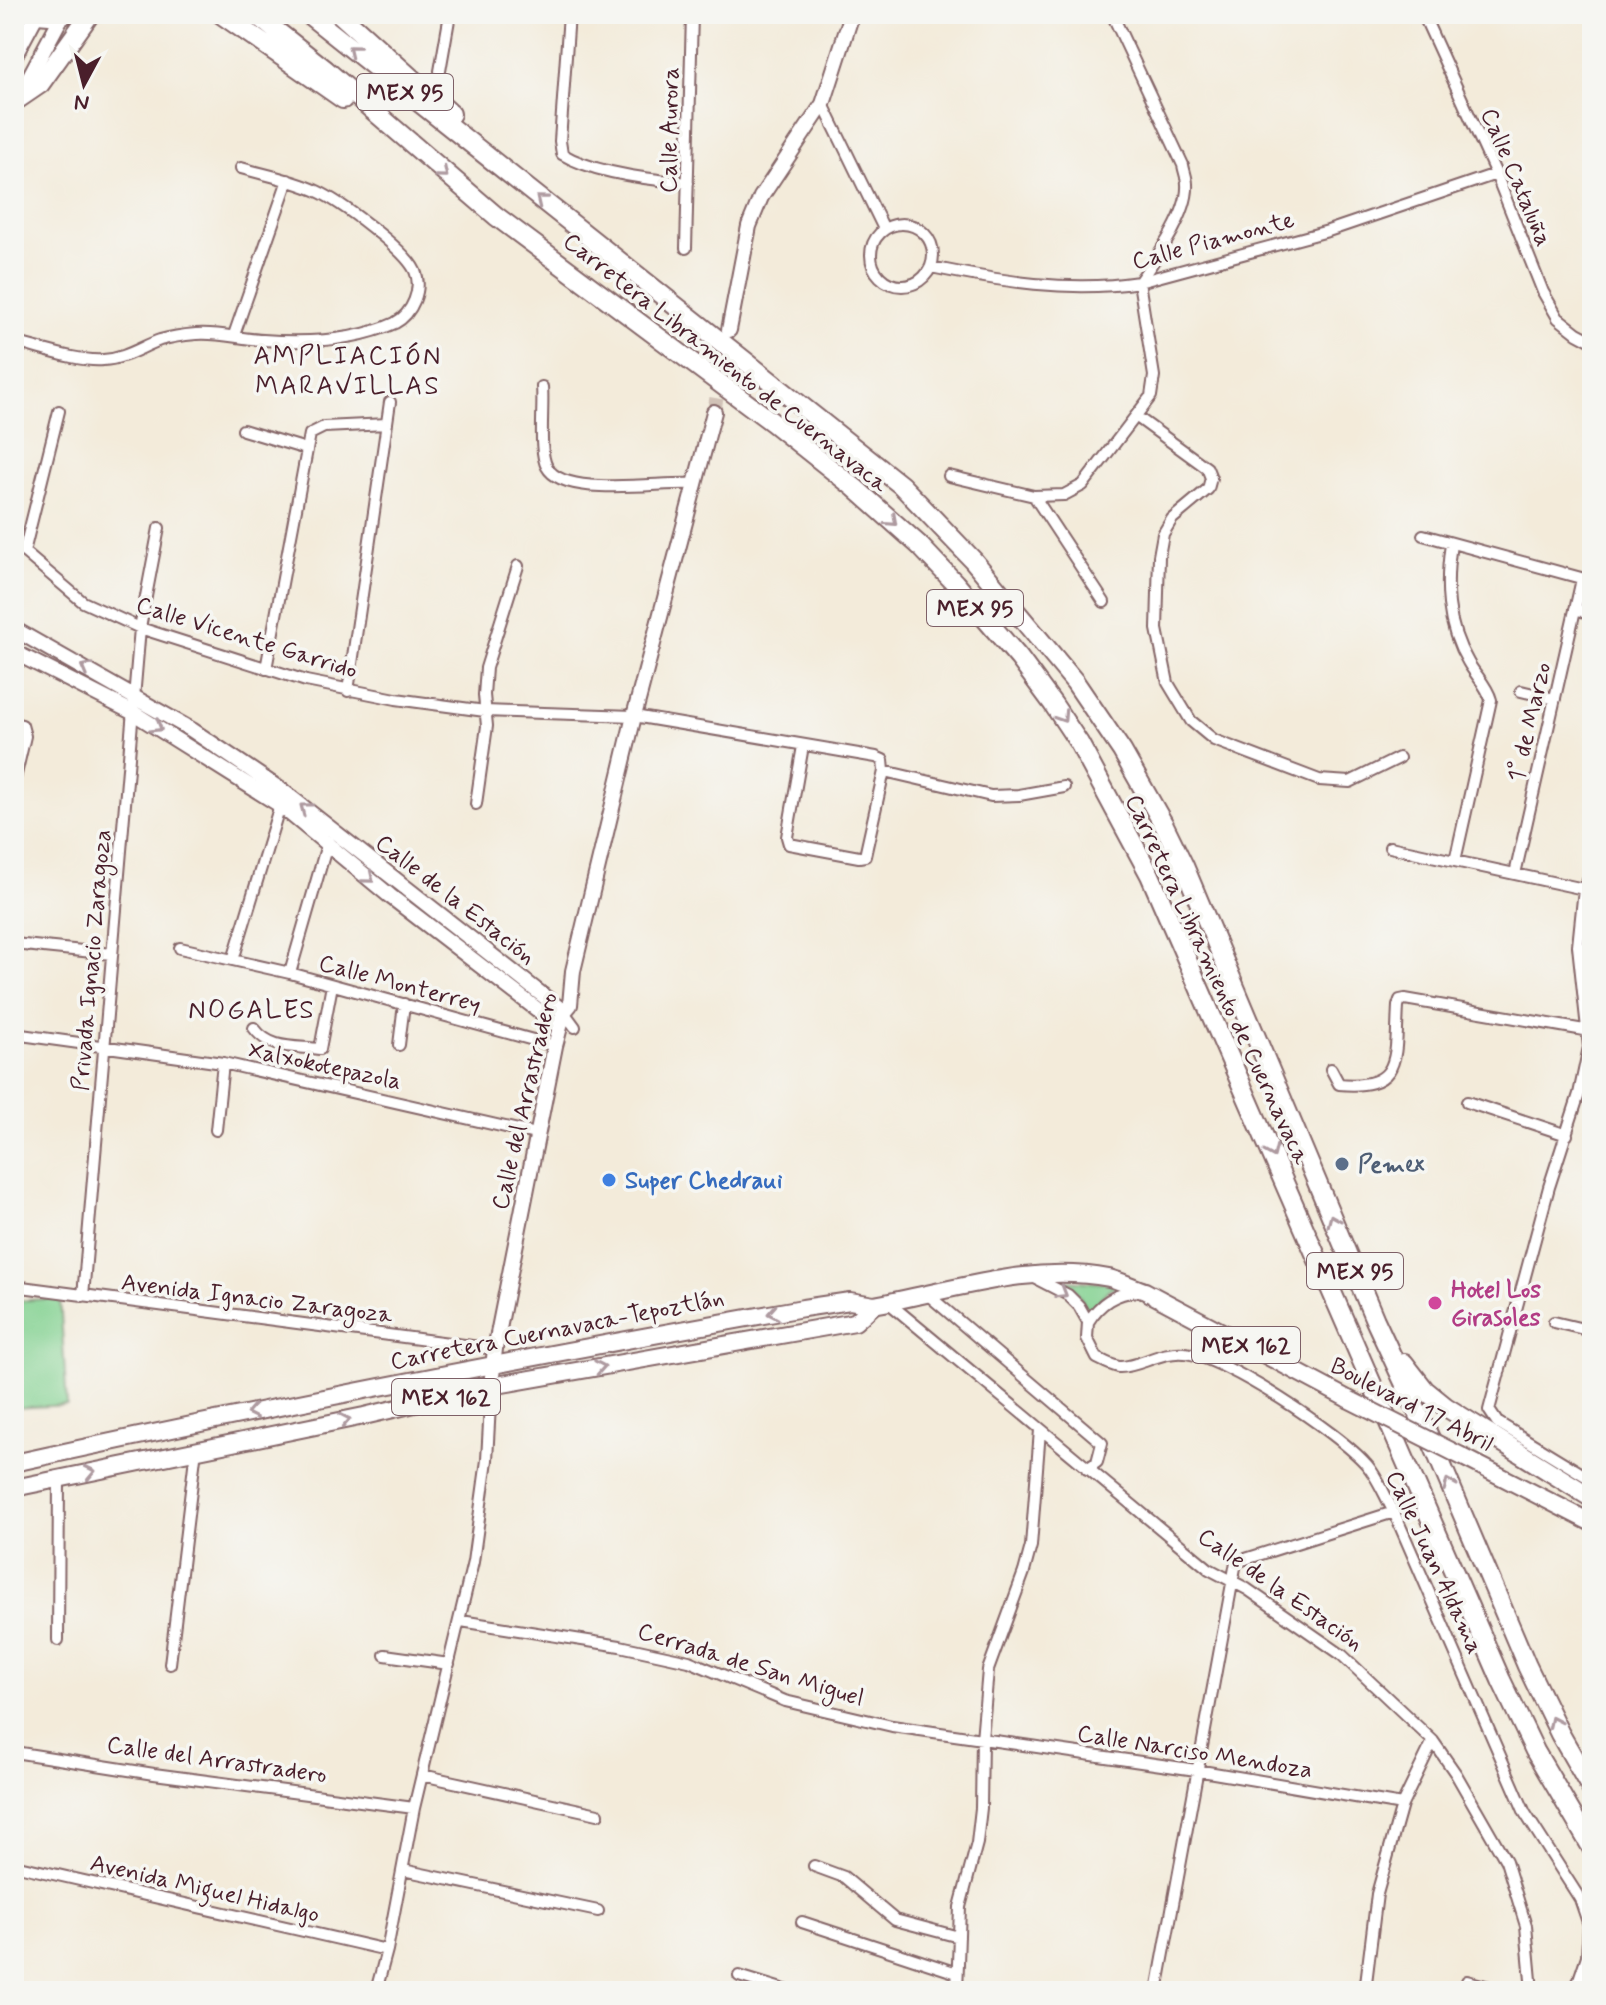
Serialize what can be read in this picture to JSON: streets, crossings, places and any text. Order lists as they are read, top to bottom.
{
  "streets": {
    "highway": ["MEX 95", "Carretera Libramiento de Cuernavaca"],
    "main road": ["Carretera Cuernavaca-Tepoztlán", "MEX 162", "Boulevard 17 Abril"],
    "street": [
      "Calle Aurora",
      "Calle Cataluña",
      "Calle Piamonte",
      "Calle Vicente Garrido",
      "1° de Marzo",
      "Calle de la Estación",
      "Privada Ignacio Zaragoza",
      "Calle Monterrey",
      "Xalxokotepazola",
      "Calle del Arrastradero",
      "Avenida Ignacio Zaragoza",
      "Calle Juan Aldama",
      "Cerrada de San Miguel",
      "Calle Narciso Mendoza",
      "Avenida Miguel Hidalgo"
    ]
  },
  "crossings": [
    ["Calle Cataluña", "Calle Piamonte"],
    ["Calle Vicente Garrido", "Privada Ignacio Zaragoza"],
    ["Calle Vicente Garrido", "Calle del Arrastradero"],
    ["Calle de la Estación", "Privada Ignacio Zaragoza"],
    ["Calle de la Estación", "Calle del Arrastradero"],
    ["Calle de la Estación", "Carretera Cuernavaca-Tepoztlán"],
    ["Calle de la Estación", "Boulevard 17 Abril"],
    ["Privada Ignacio Zaragoza", "Xalxokotepazola"],
    ["Privada Ignacio Zaragoza", "Avenida Ignacio Zaragoza"],
    ["Calle Monterrey", "Calle del Arrastradero"],
    ["Xalxokotepazola", "Calle del Arrastradero"],
    ["Calle del Arrastradero", "Avenida Ignacio Zaragoza"],
    ["Calle del Arrastradero", "Carretera Cuernavaca-Tepoztlán"],
    ["Calle del Arrastradero", "Cerrada de San Miguel"],
    ["Calle del Arrastradero", "Avenida Miguel Hidalgo"],
    ["Avenida Ignacio Zaragoza", "Carretera Cuernavaca-Tepoztlán"],
    ["Carretera Cuernavaca-Tepoztlán", "Boulevard 17 Abril"],
    ["Boulevard 17 Abril", "Calle Juan Aldama"],
    ["Cerrada de San Miguel", "Calle Narciso Mendoza"]
  ],
  "districts": ["AMPLIACIÓN MARAVILLAS", "NOGALES"],
  "places": ["Pemex", "Super Chedraui", "Hotel Los Girasoles"],
  "north": "bottom"
}
